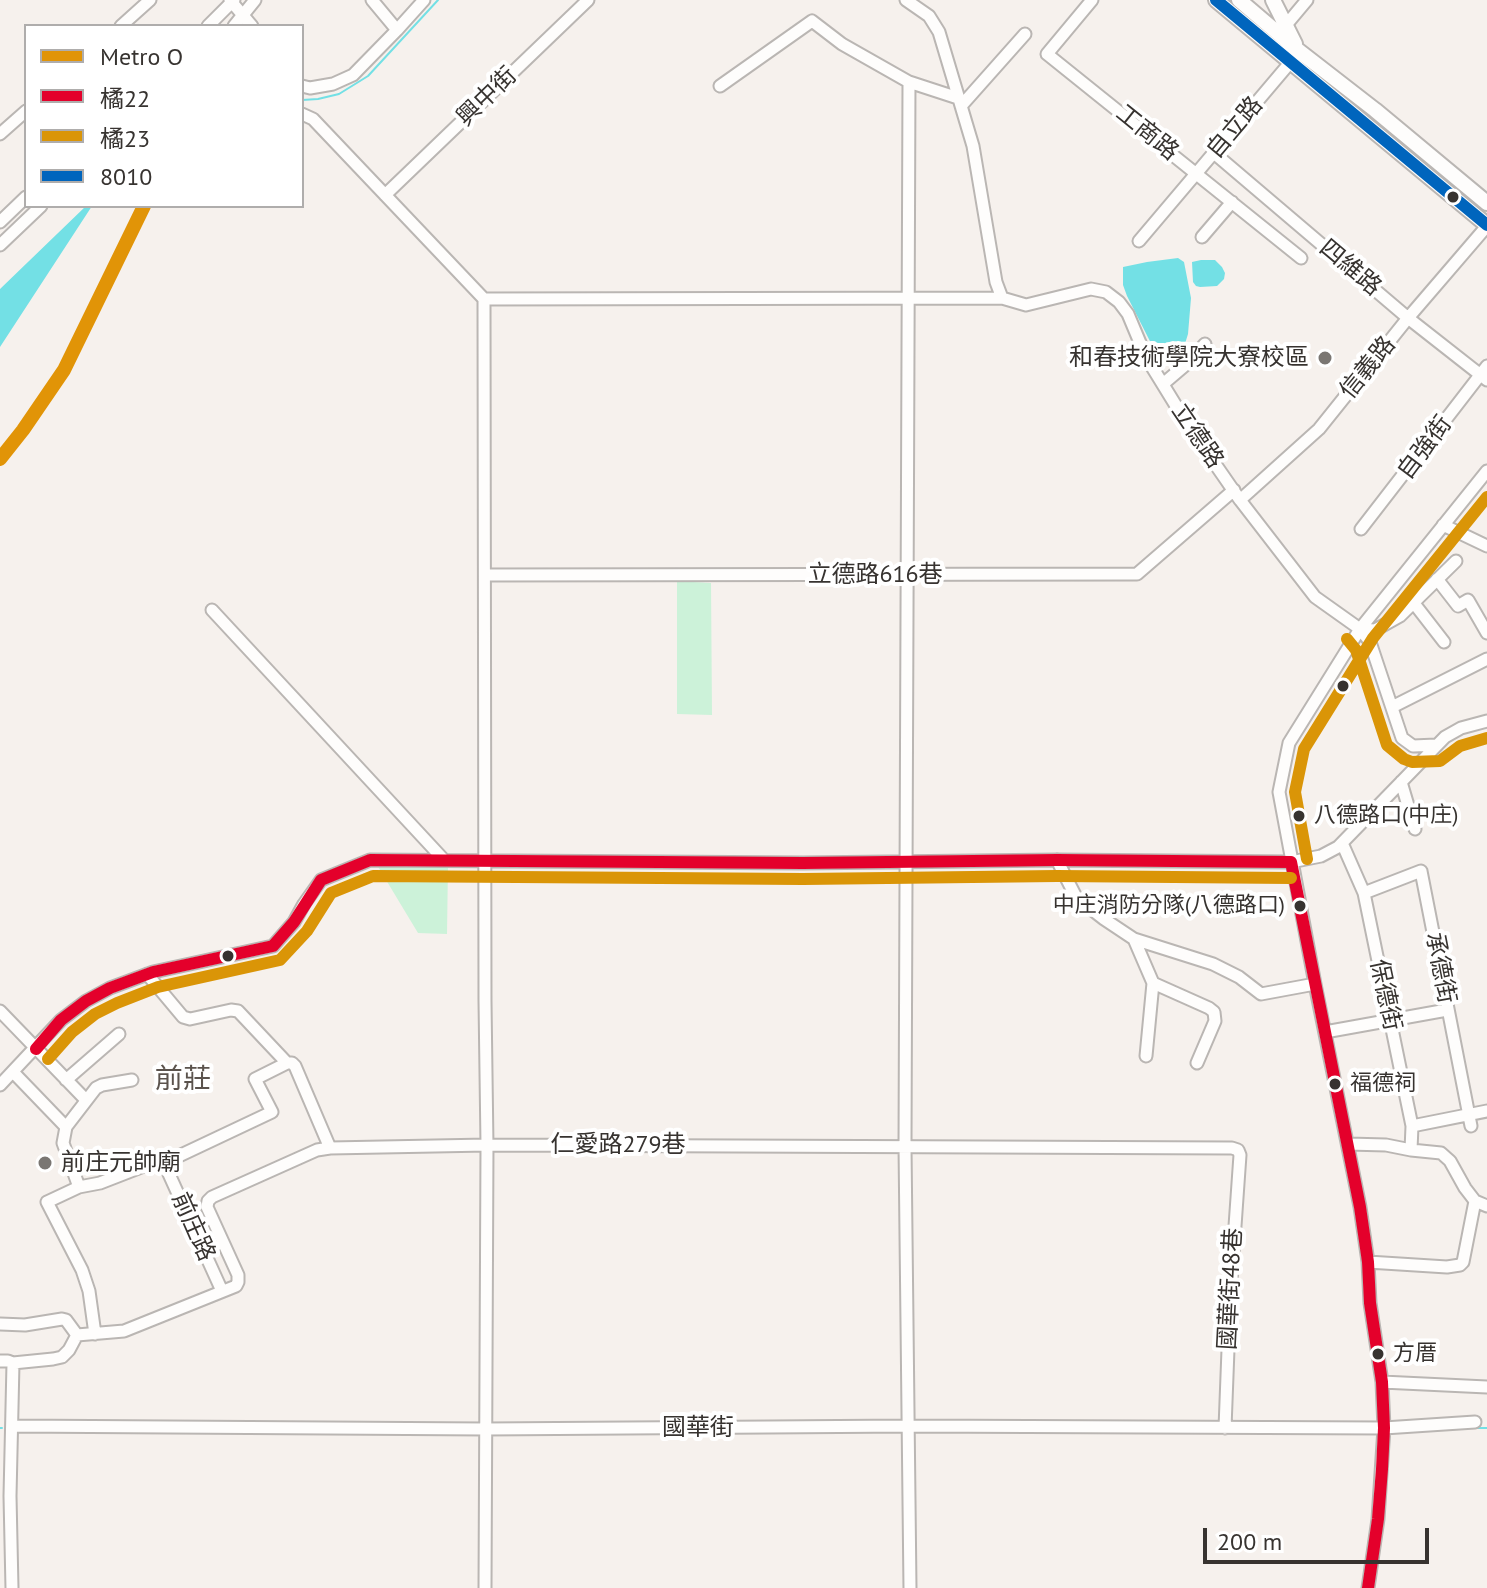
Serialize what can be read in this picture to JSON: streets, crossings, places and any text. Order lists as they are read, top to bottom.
{
  "streets": {
    "street": [
      "興中街",
      "自立路",
      "工商路",
      "四維路",
      "信義路",
      "立德路",
      "自強街",
      "立德路616巷",
      "承德街",
      "保德街",
      "仁愛路279巷",
      "前庄路",
      "國華街48巷",
      "國華街"
    ]
  },
  "crossings": [
    ["自立路", "工商路"],
    ["自立路", "四維路"],
    ["四維路", "信義路"],
    ["四維路", "自強街"],
    ["信義路", "立德路"],
    ["信義路", "立德路616巷"],
    ["立德路", "立德路616巷"],
    ["承德街", "保德街"],
    ["仁愛路279巷", "前庄路"],
    ["仁愛路279巷", "國華街48巷"],
    ["國華街48巷", "國華街"]
  ],
  "districts": ["前莊"],
  "places": [
    "和春技術學院大寮校區",
    "八德路口(中庄)",
    "中庄消防分隊(八德路口)",
    "福德祠",
    "前庄元帥廟",
    "方厝"
  ],
  "lines": [
    "transit line 8010",
    "metro line O",
    "transit line 橘23",
    "transit line 橘22"
  ],
  "legend": [
    "Metro O",
    "橘22",
    "橘23",
    "8010"
  ],
  "scale_bar": "200 m"
}
